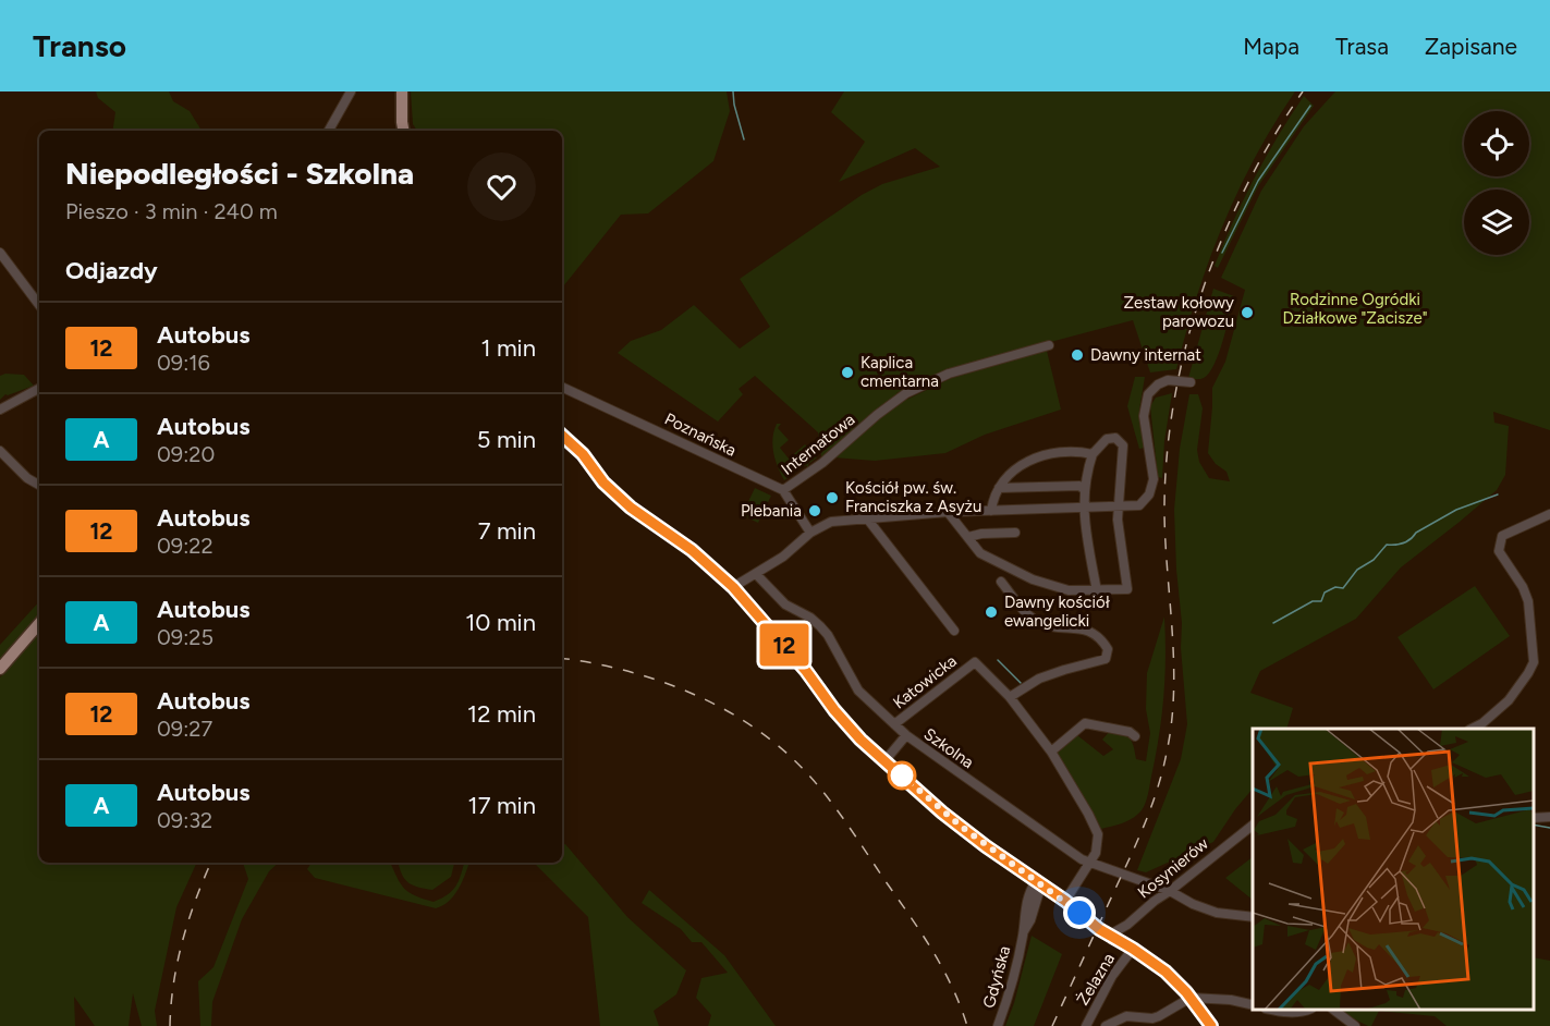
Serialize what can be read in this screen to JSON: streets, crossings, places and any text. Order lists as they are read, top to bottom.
{
  "streets": {
    "street": [
      "Poznańska",
      "Internatowa",
      "Katowicka",
      "Szkolna",
      "Kosynierów",
      "Gdyńska",
      "Żelazna"
    ]
  },
  "crossings": [
    ["Poznańska", "Internatowa"],
    ["Katowicka", "Szkolna"],
    ["Szkolna", "Kosynierów"]
  ],
  "parks": ["Rodzinne Ogródki Działkowe \"Zacisze\""],
  "places": [
    "Zestaw kołowy parowozu",
    "Dawny internat",
    "Kaplica cmentarna",
    "Kościół pw. św. Franciszka z Asyżu",
    "Plebania",
    "Dawny kościół ewangelicki"
  ],
  "lines": ["bus line 12"],
  "page": {
    "header": "Transo",
    "nav": ["Mapa", "Trasa", "Zapisane"],
    "on_map": "12",
    "heading": [
      ["Niepodległości - Szkolna", "Pieszo · 3 min · 240 m"],
      "Odjazdy"
    ],
    "list": [
      {
        "mark": "12",
        "name": "Autobus",
        "note": "09:16",
        "value": "1 min"
      },
      {
        "mark": "A",
        "name": "Autobus",
        "note": "09:20",
        "value": "5 min"
      },
      {
        "mark": "12",
        "name": "Autobus",
        "note": "09:22",
        "value": "7 min"
      },
      {
        "mark": "A",
        "name": "Autobus",
        "note": "09:25",
        "value": "10 min"
      },
      {
        "mark": "12",
        "name": "Autobus",
        "note": "09:27",
        "value": "12 min"
      },
      {
        "mark": "A",
        "name": "Autobus",
        "note": "09:32",
        "value": "17 min"
      }
    ]
  }
}
